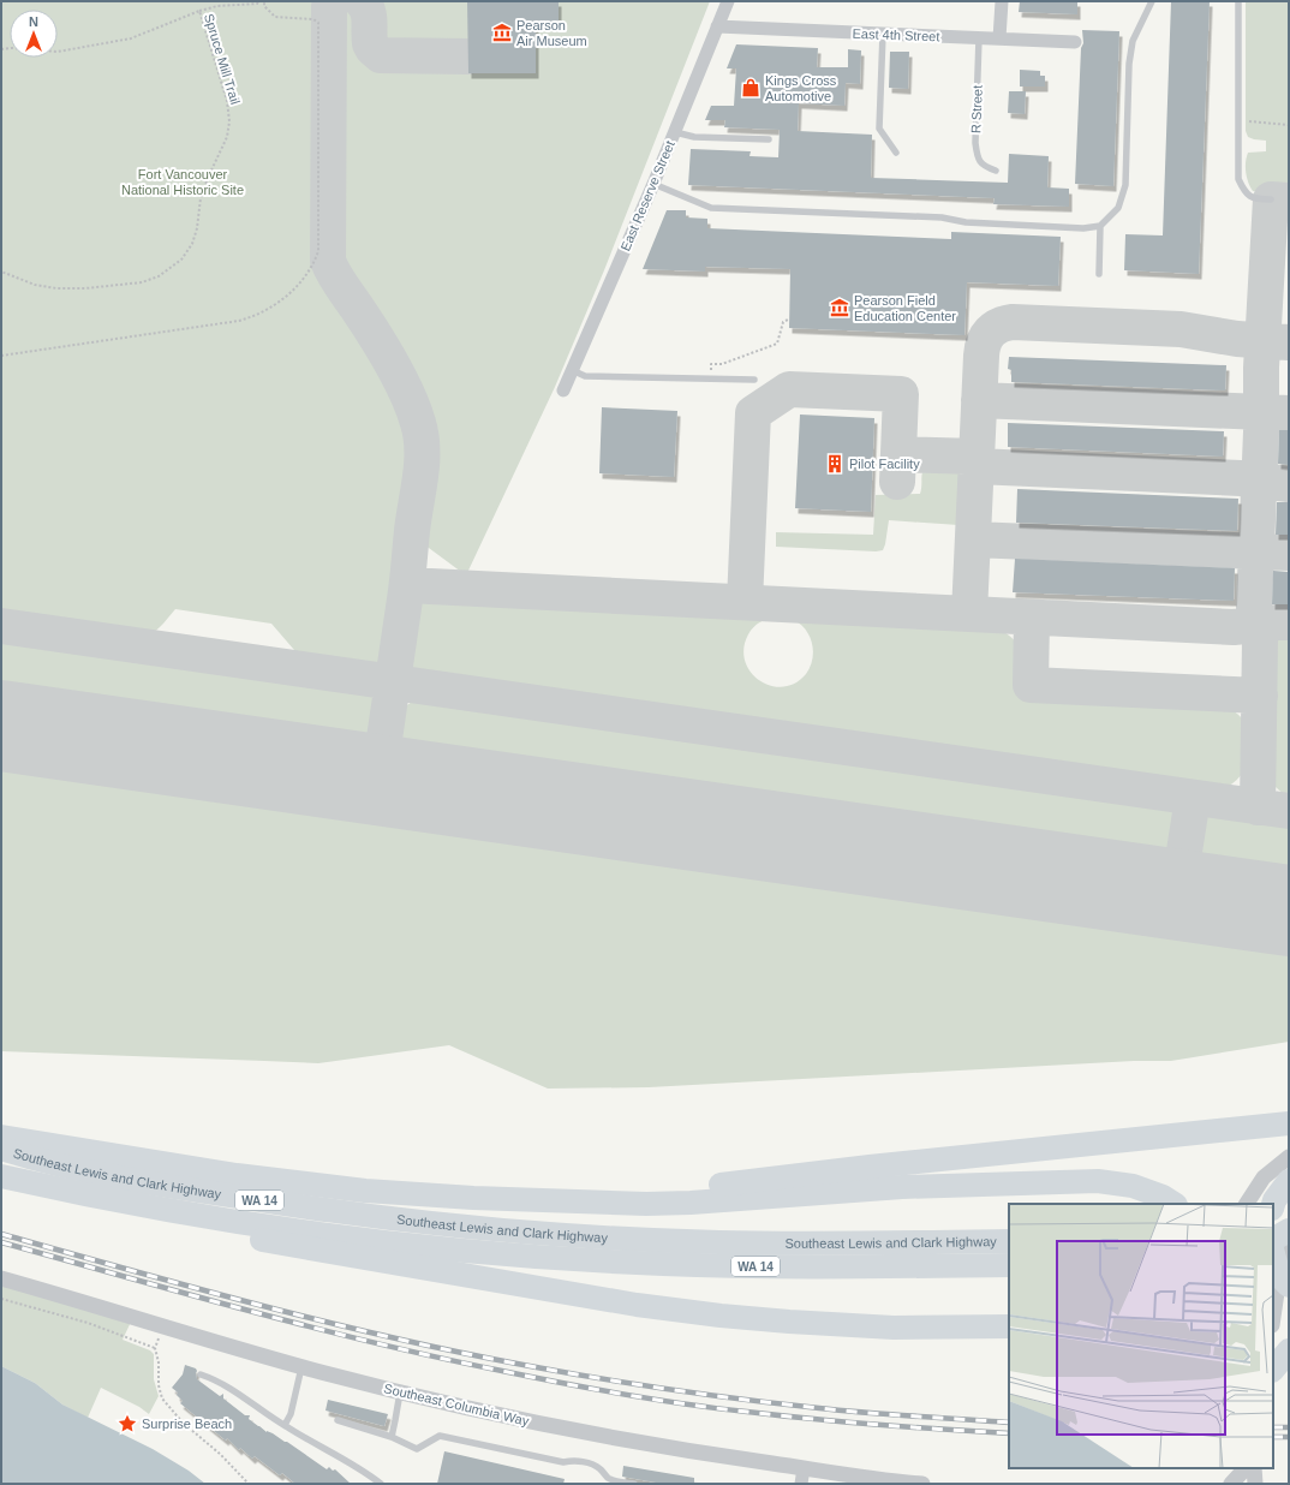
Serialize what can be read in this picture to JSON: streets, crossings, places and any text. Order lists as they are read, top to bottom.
{
  "streets": {
    "highway": ["Southeast Lewis and Clark Highway", "WA 14"],
    "street": ["East 4th Street", "East Reserve Street", "Southeast Columbia Way"],
    "lane": ["R Street"],
    "path": ["Spruce Mill Trail"]
  },
  "crossings": [
    ["East 4th Street", "R Street"],
    ["East 4th Street", "East Reserve Street"]
  ],
  "parks": ["Fort Vancouver National Historic Site"],
  "places": {
    "museum": ["Pearson Air Museum", "Pearson Field Education Center"],
    "shop": ["Kings Cross Automotive"],
    "building": ["Pilot Facility"],
    "place": ["Surprise Beach"]
  },
  "north": "top"
}
